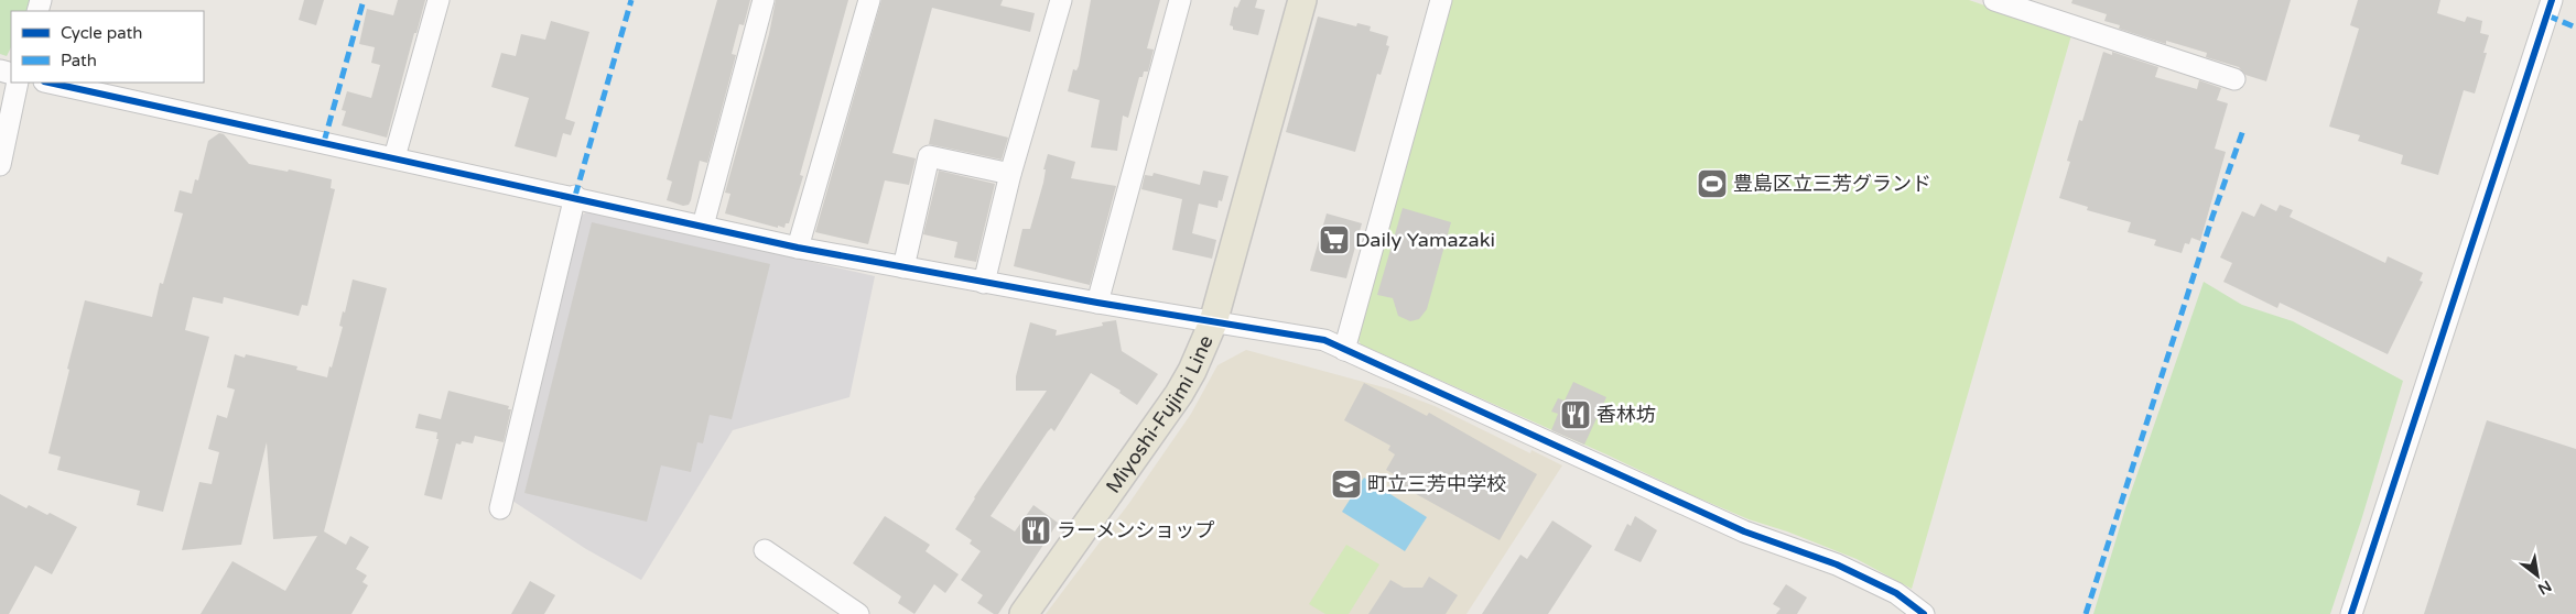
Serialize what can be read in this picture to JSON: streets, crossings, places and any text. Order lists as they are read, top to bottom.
{
  "streets": {
    "main road": ["Miyoshi-Fujimi Line"]
  },
  "places": {
    "sports": ["豊島区立三芳グランド"],
    "supermarket": ["Daily Yamazaki"],
    "restaurant": ["香林坊", "ラーメンショップ"],
    "school or university": ["町立三芳中学校"]
  },
  "legend": ["Cycle path", "Path"],
  "north": "bottom right"
}
